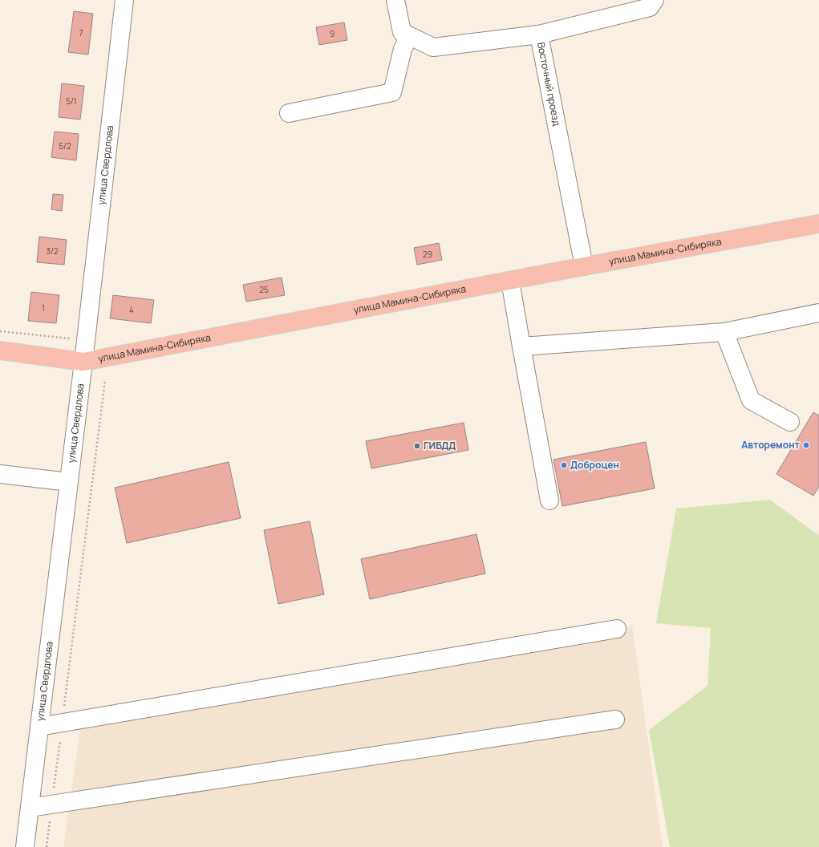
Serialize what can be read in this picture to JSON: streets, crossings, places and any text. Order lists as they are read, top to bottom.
{
  "streets": {
    "main road": ["улица Мамина-Сибиряка"],
    "street": ["Восточный проезд", "улица Свердлова"]
  },
  "crossings": [
    ["Восточный проезд", "улица Мамина-Сибиряка"],
    ["улица Свердлова", "улица Мамина-Сибиряка"]
  ],
  "places": ["Авторемонт", "ГИБДД", "Доброцен"],
  "house_numbers": [
    "7",
    "9",
    "5/1",
    "5/2",
    "3/2",
    "29",
    "25",
    "1",
    "4"
  ]
}
